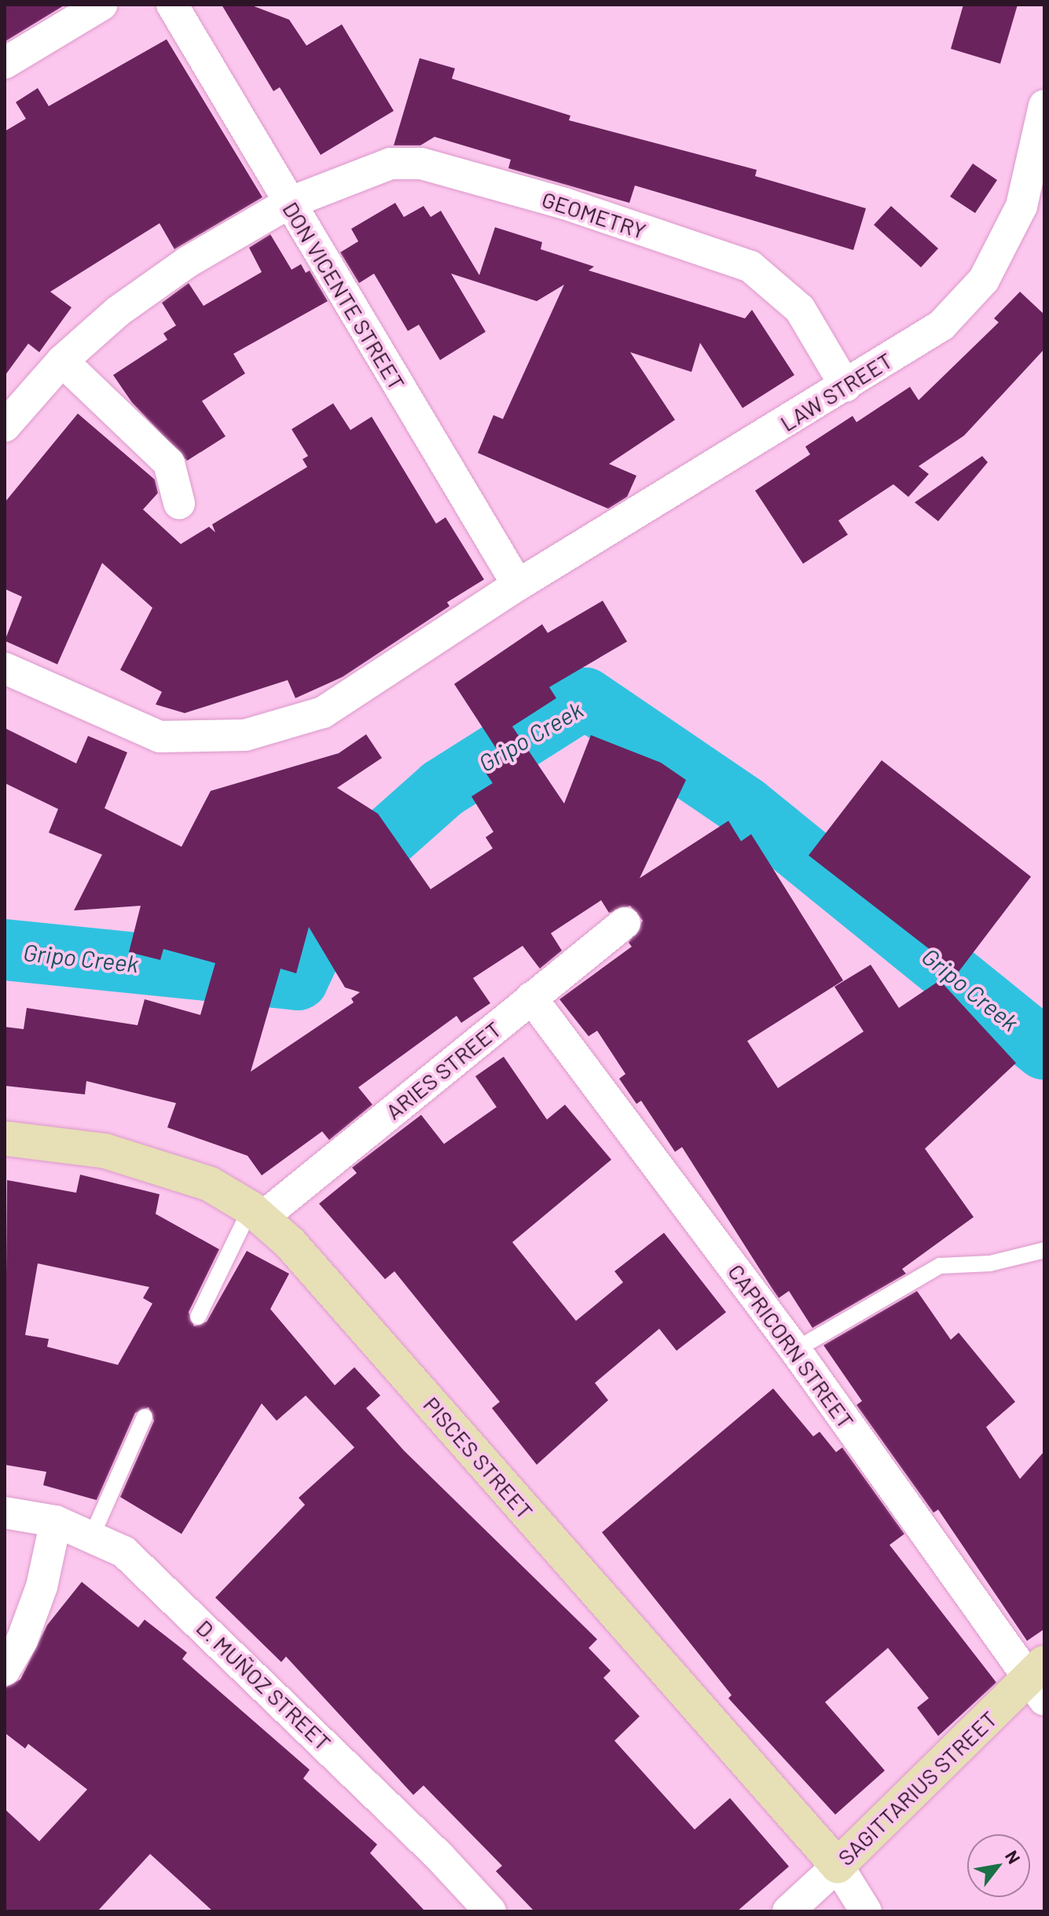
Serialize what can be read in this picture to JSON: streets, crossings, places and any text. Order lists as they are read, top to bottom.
{
  "streets": {
    "street": [
      "GEOMETRY",
      "DON VICENTE STREET",
      "LAW STREET",
      "ARIES STREET",
      "CAPRICORN STREET",
      "PISCES STREET",
      "D. MUÑOZ STREET",
      "SAGITTARIUS STREET"
    ]
  },
  "crossings": [
    ["GEOMETRY", "DON VICENTE STREET"],
    ["GEOMETRY", "LAW STREET"],
    ["DON VICENTE STREET", "LAW STREET"],
    ["ARIES STREET", "CAPRICORN STREET"],
    ["ARIES STREET", "PISCES STREET"],
    ["CAPRICORN STREET", "SAGITTARIUS STREET"],
    ["PISCES STREET", "SAGITTARIUS STREET"]
  ],
  "water": ["Gripo Creek"],
  "north": "top right"
}
